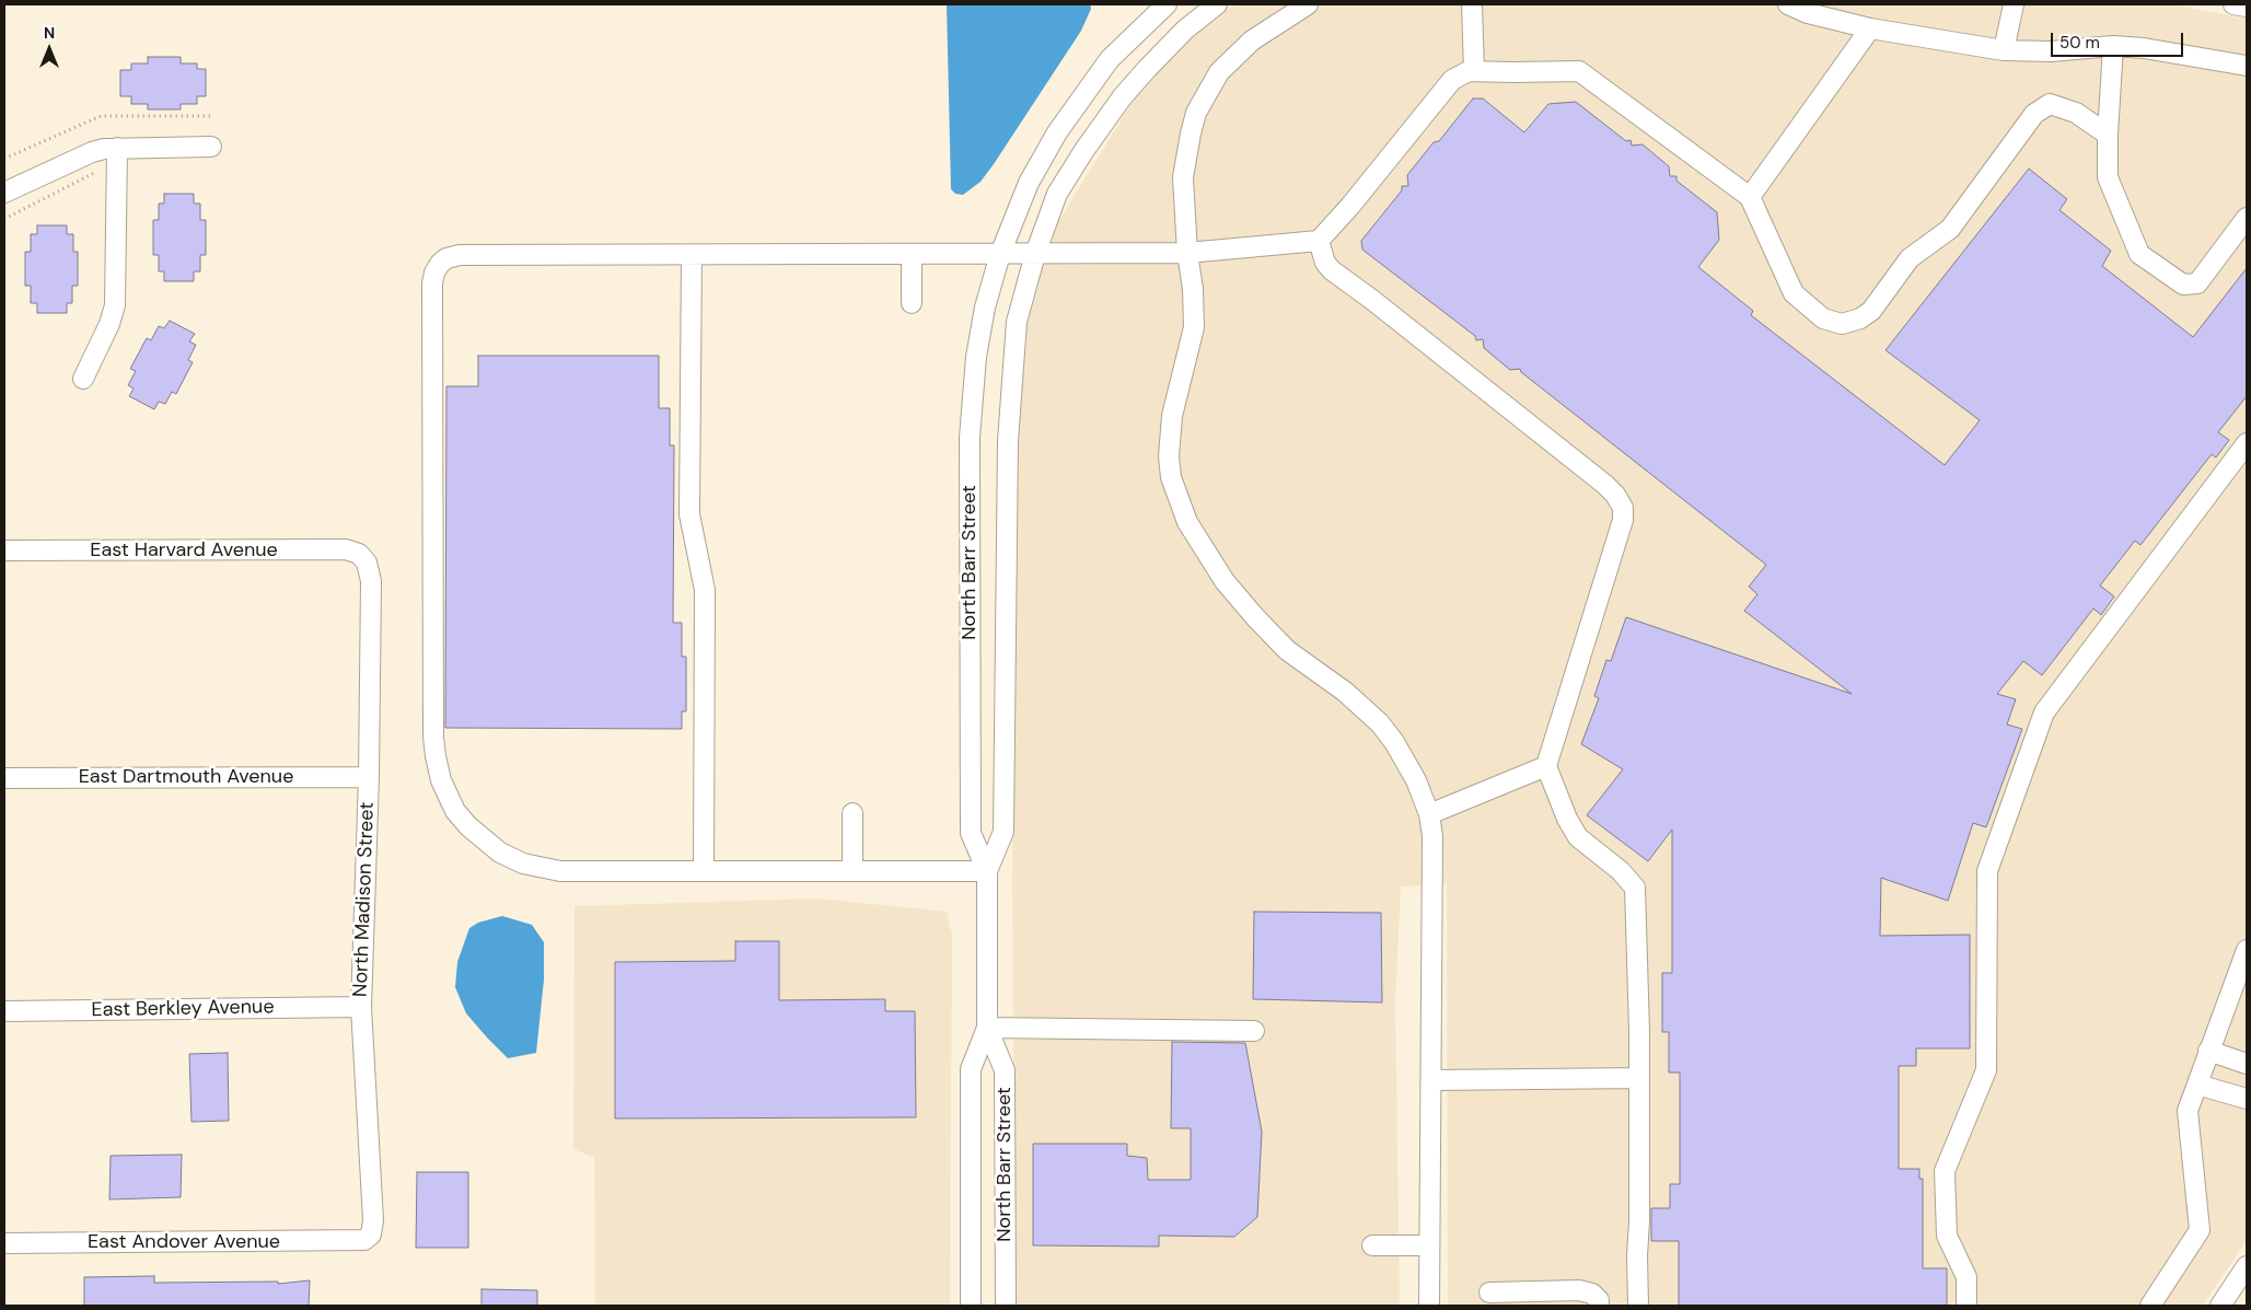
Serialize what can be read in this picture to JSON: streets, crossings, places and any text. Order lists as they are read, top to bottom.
{
  "streets": {
    "street": [
      "East Harvard Avenue",
      "North Barr Street",
      "East Dartmouth Avenue",
      "North Madison Street",
      "East Berkley Avenue",
      "East Andover Avenue"
    ]
  },
  "crossings": [
    ["East Harvard Avenue", "North Madison Street"],
    ["East Dartmouth Avenue", "North Madison Street"],
    ["North Madison Street", "East Berkley Avenue"],
    ["North Madison Street", "East Andover Avenue"]
  ],
  "scale_bar": "50 m",
  "north": "top"
}
